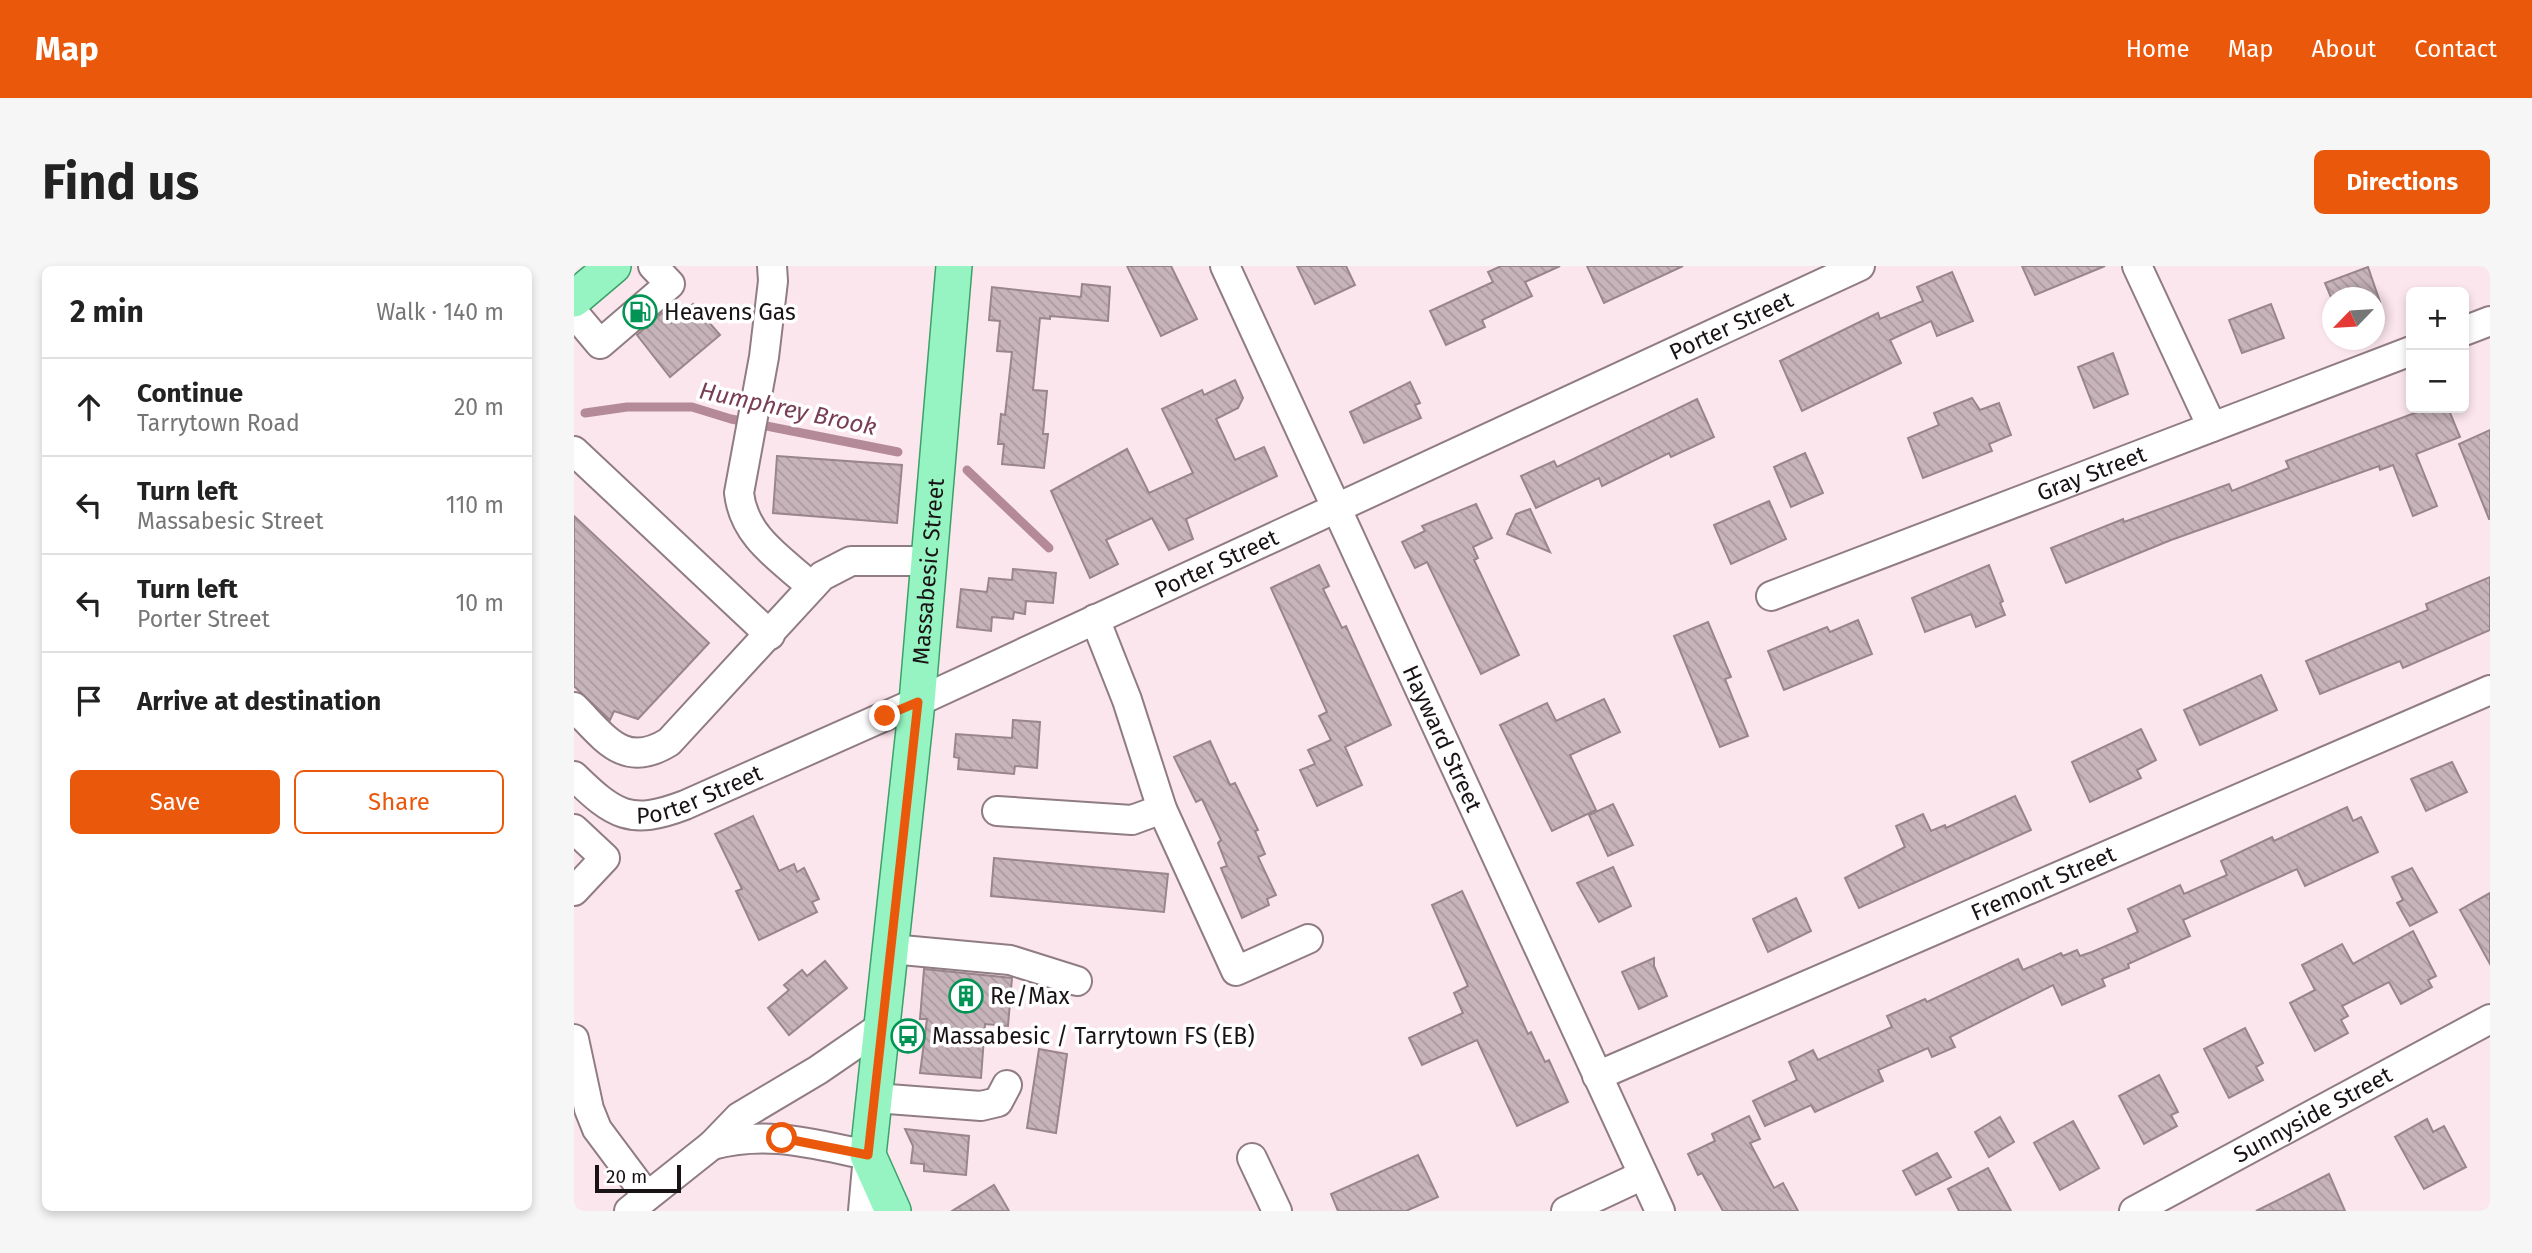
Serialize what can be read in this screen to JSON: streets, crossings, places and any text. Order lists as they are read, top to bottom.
{
  "streets": {
    "main road": ["Massabesic Street"],
    "street": [
      "Porter Street",
      "Gray Street",
      "Hayward Street",
      "Fremont Street",
      "Sunnyside Street"
    ]
  },
  "crossings": [
    ["Porter Street", "Massabesic Street"],
    ["Porter Street", "Hayward Street"],
    ["Hayward Street", "Fremont Street"]
  ],
  "water": ["Humphrey Brook"],
  "places": {
    "fuel station": ["Heavens Gas"],
    "building": ["Re/Max"],
    "bus stop": ["Massabesic / Tarrytown FS (EB)"]
  },
  "scale_bar": "20 m",
  "north": "bottom left",
  "page": {
    "header": "Map",
    "nav": [
      "Home",
      "Map",
      "About",
      "Contact"
    ],
    "buttons": [
      "Directions",
      ["Save", "Share"]
    ],
    "title": "Find us",
    "heading": ["2 min", "Walk · 140 m"],
    "map_buttons": ["+", "−"],
    "list": [
      ["Continue", "Tarrytown Road", "20 m"],
      ["Turn left", "Massabesic Street", "110 m"],
      ["Turn left", "Porter Street", "10 m"],
      "Arrive at destination"
    ],
    "scale": "20 m"
  }
}
